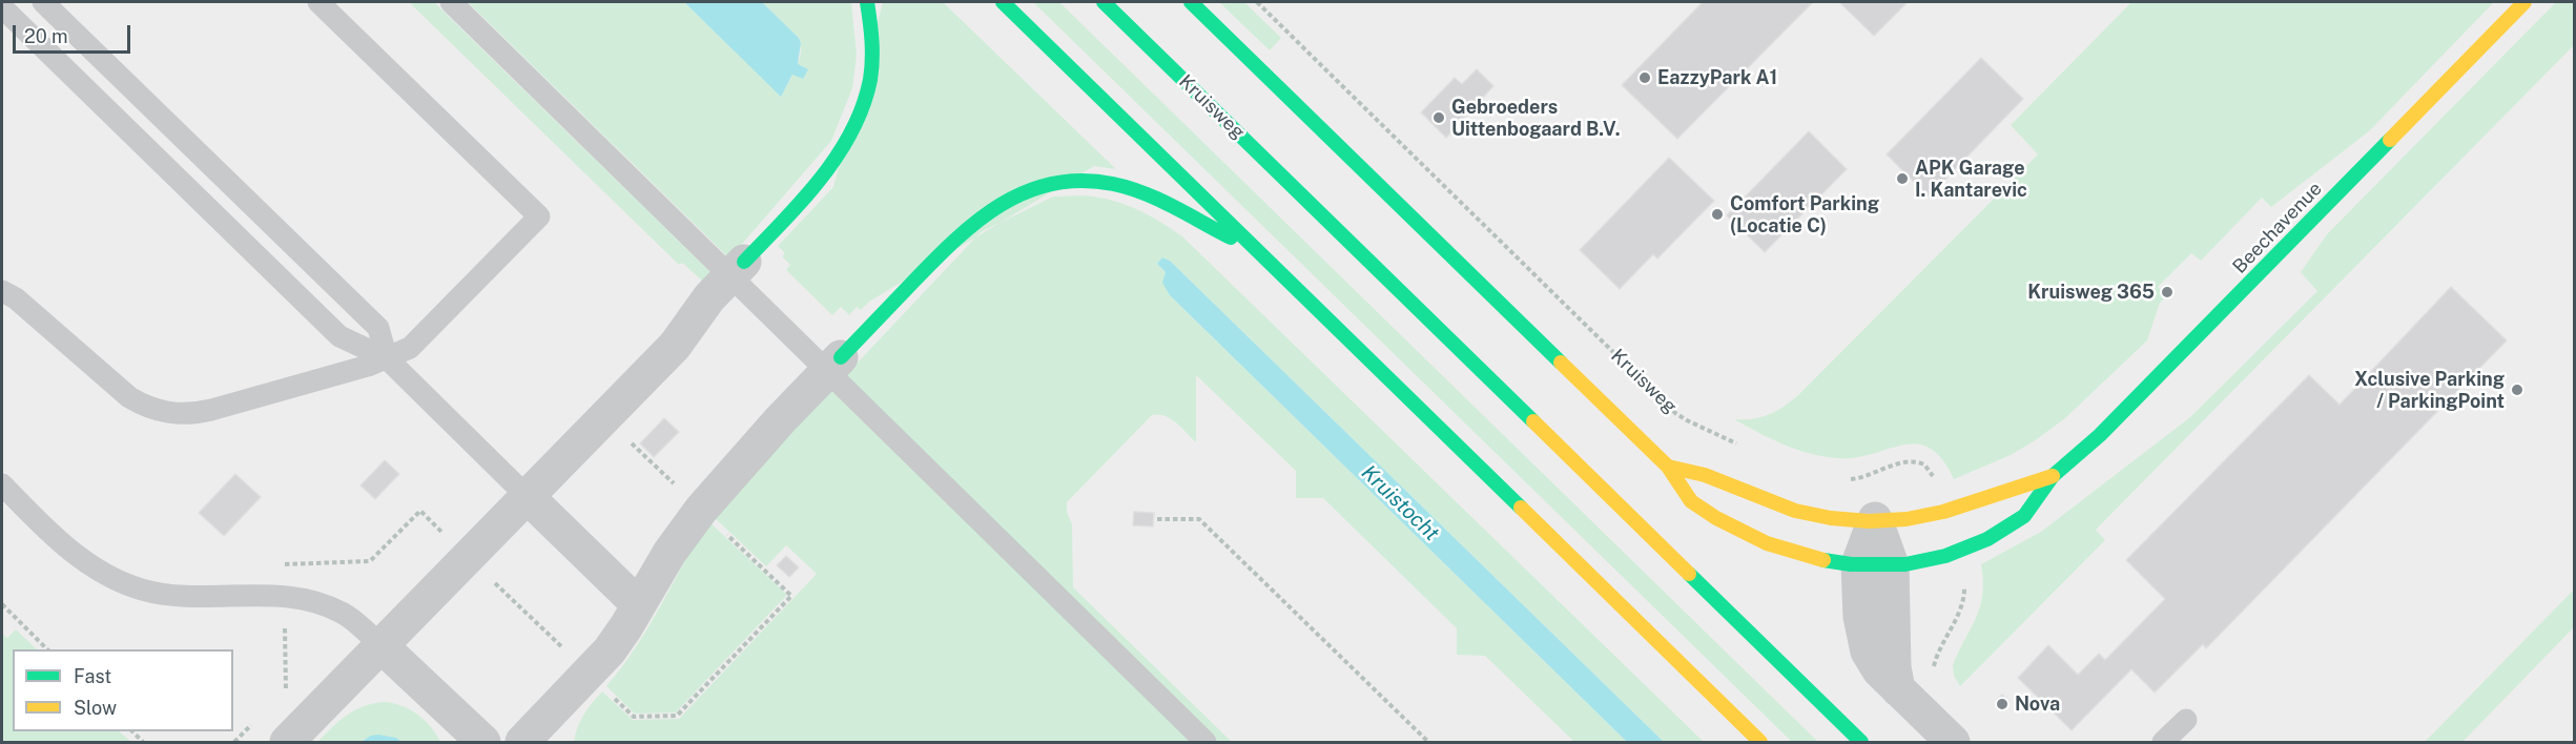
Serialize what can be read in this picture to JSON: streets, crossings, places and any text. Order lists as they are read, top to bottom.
{
  "streets": {
    "main road": ["Kruisweg", "Beechavenue"]
  },
  "water": ["Kruistocht"],
  "places": [
    "EazzyPark A1",
    "Gebroeders Uittenbogaard B.V.",
    "APK Garage I. Kantarevic",
    "Comfort Parking (Locatie C)",
    "Kruisweg 365",
    "Xclusive Parking / ParkingPoint",
    "Nova"
  ],
  "legend": ["Fast", "Slow"],
  "scale_bar": "20 m"
}
